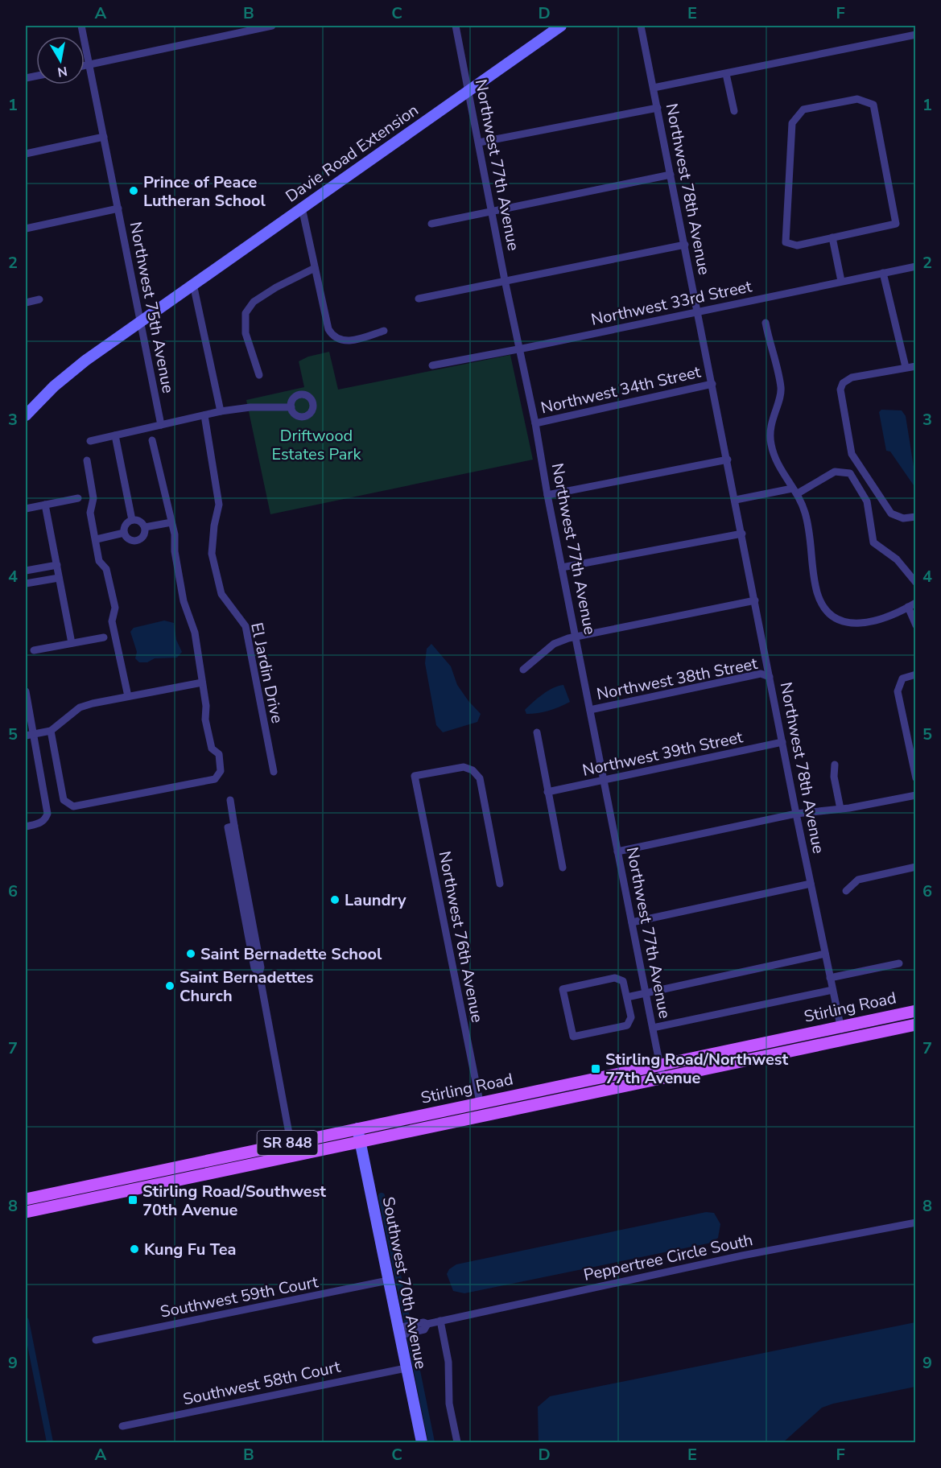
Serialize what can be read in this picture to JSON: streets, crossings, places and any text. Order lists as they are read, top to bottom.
{
  "streets": {
    "main road": [
      "Davie Road Extension",
      "Stirling Road",
      "SR 848",
      "Southwest 70th Avenue"
    ],
    "street": [
      "Northwest 77th Avenue",
      "Northwest 78th Avenue",
      "Northwest 33rd Street",
      "Northwest 75th Avenue",
      "Northwest 34th Street",
      "El Jardin Drive",
      "Northwest 38th Street",
      "Northwest 39th Street",
      "Northwest 76th Avenue",
      "Peppertree Circle South",
      "Southwest 59th Court",
      "Southwest 58th Court"
    ]
  },
  "crossings": [
    ["Davie Road Extension", "Northwest 77th Avenue"],
    ["Davie Road Extension", "Northwest 75th Avenue"],
    ["Northwest 77th Avenue", "Northwest 33rd Street"],
    ["Northwest 77th Avenue", "Northwest 34th Street"],
    ["Northwest 77th Avenue", "Northwest 38th Street"],
    ["Northwest 77th Avenue", "Northwest 39th Street"],
    ["Northwest 77th Avenue", "Stirling Road"],
    ["Northwest 78th Avenue", "Northwest 33rd Street"],
    ["Northwest 78th Avenue", "Northwest 34th Street"],
    ["Northwest 78th Avenue", "Northwest 38th Street"],
    ["Northwest 78th Avenue", "Northwest 39th Street"],
    ["Northwest 78th Avenue", "Stirling Road"],
    ["Northwest 76th Avenue", "Stirling Road"],
    ["Stirling Road", "Southwest 70th Avenue"],
    ["Peppertree Circle South", "Southwest 70th Avenue"],
    ["Southwest 70th Avenue", "Southwest 59th Court"],
    ["Southwest 70th Avenue", "Southwest 58th Court"]
  ],
  "parks": ["Driftwood Estates Park"],
  "places": {
    "other": [
      "Prince of Peace Lutheran School",
      "Laundry",
      "Saint Bernadette School",
      "Saint Bernadettes Church",
      "Kung Fu Tea"
    ],
    "transit": ["Stirling Road/Northwest 77th Avenue", "Stirling Road/Southwest 70th Avenue"]
  },
  "north": "bottom",
  "grid": {
    "columns": [
      "A",
      "B",
      "C",
      "D",
      "E",
      "F"
    ],
    "rows": [
      "1",
      "2",
      "3",
      "4",
      "5",
      "6",
      "7",
      "8",
      "9"
    ]
  }
}
